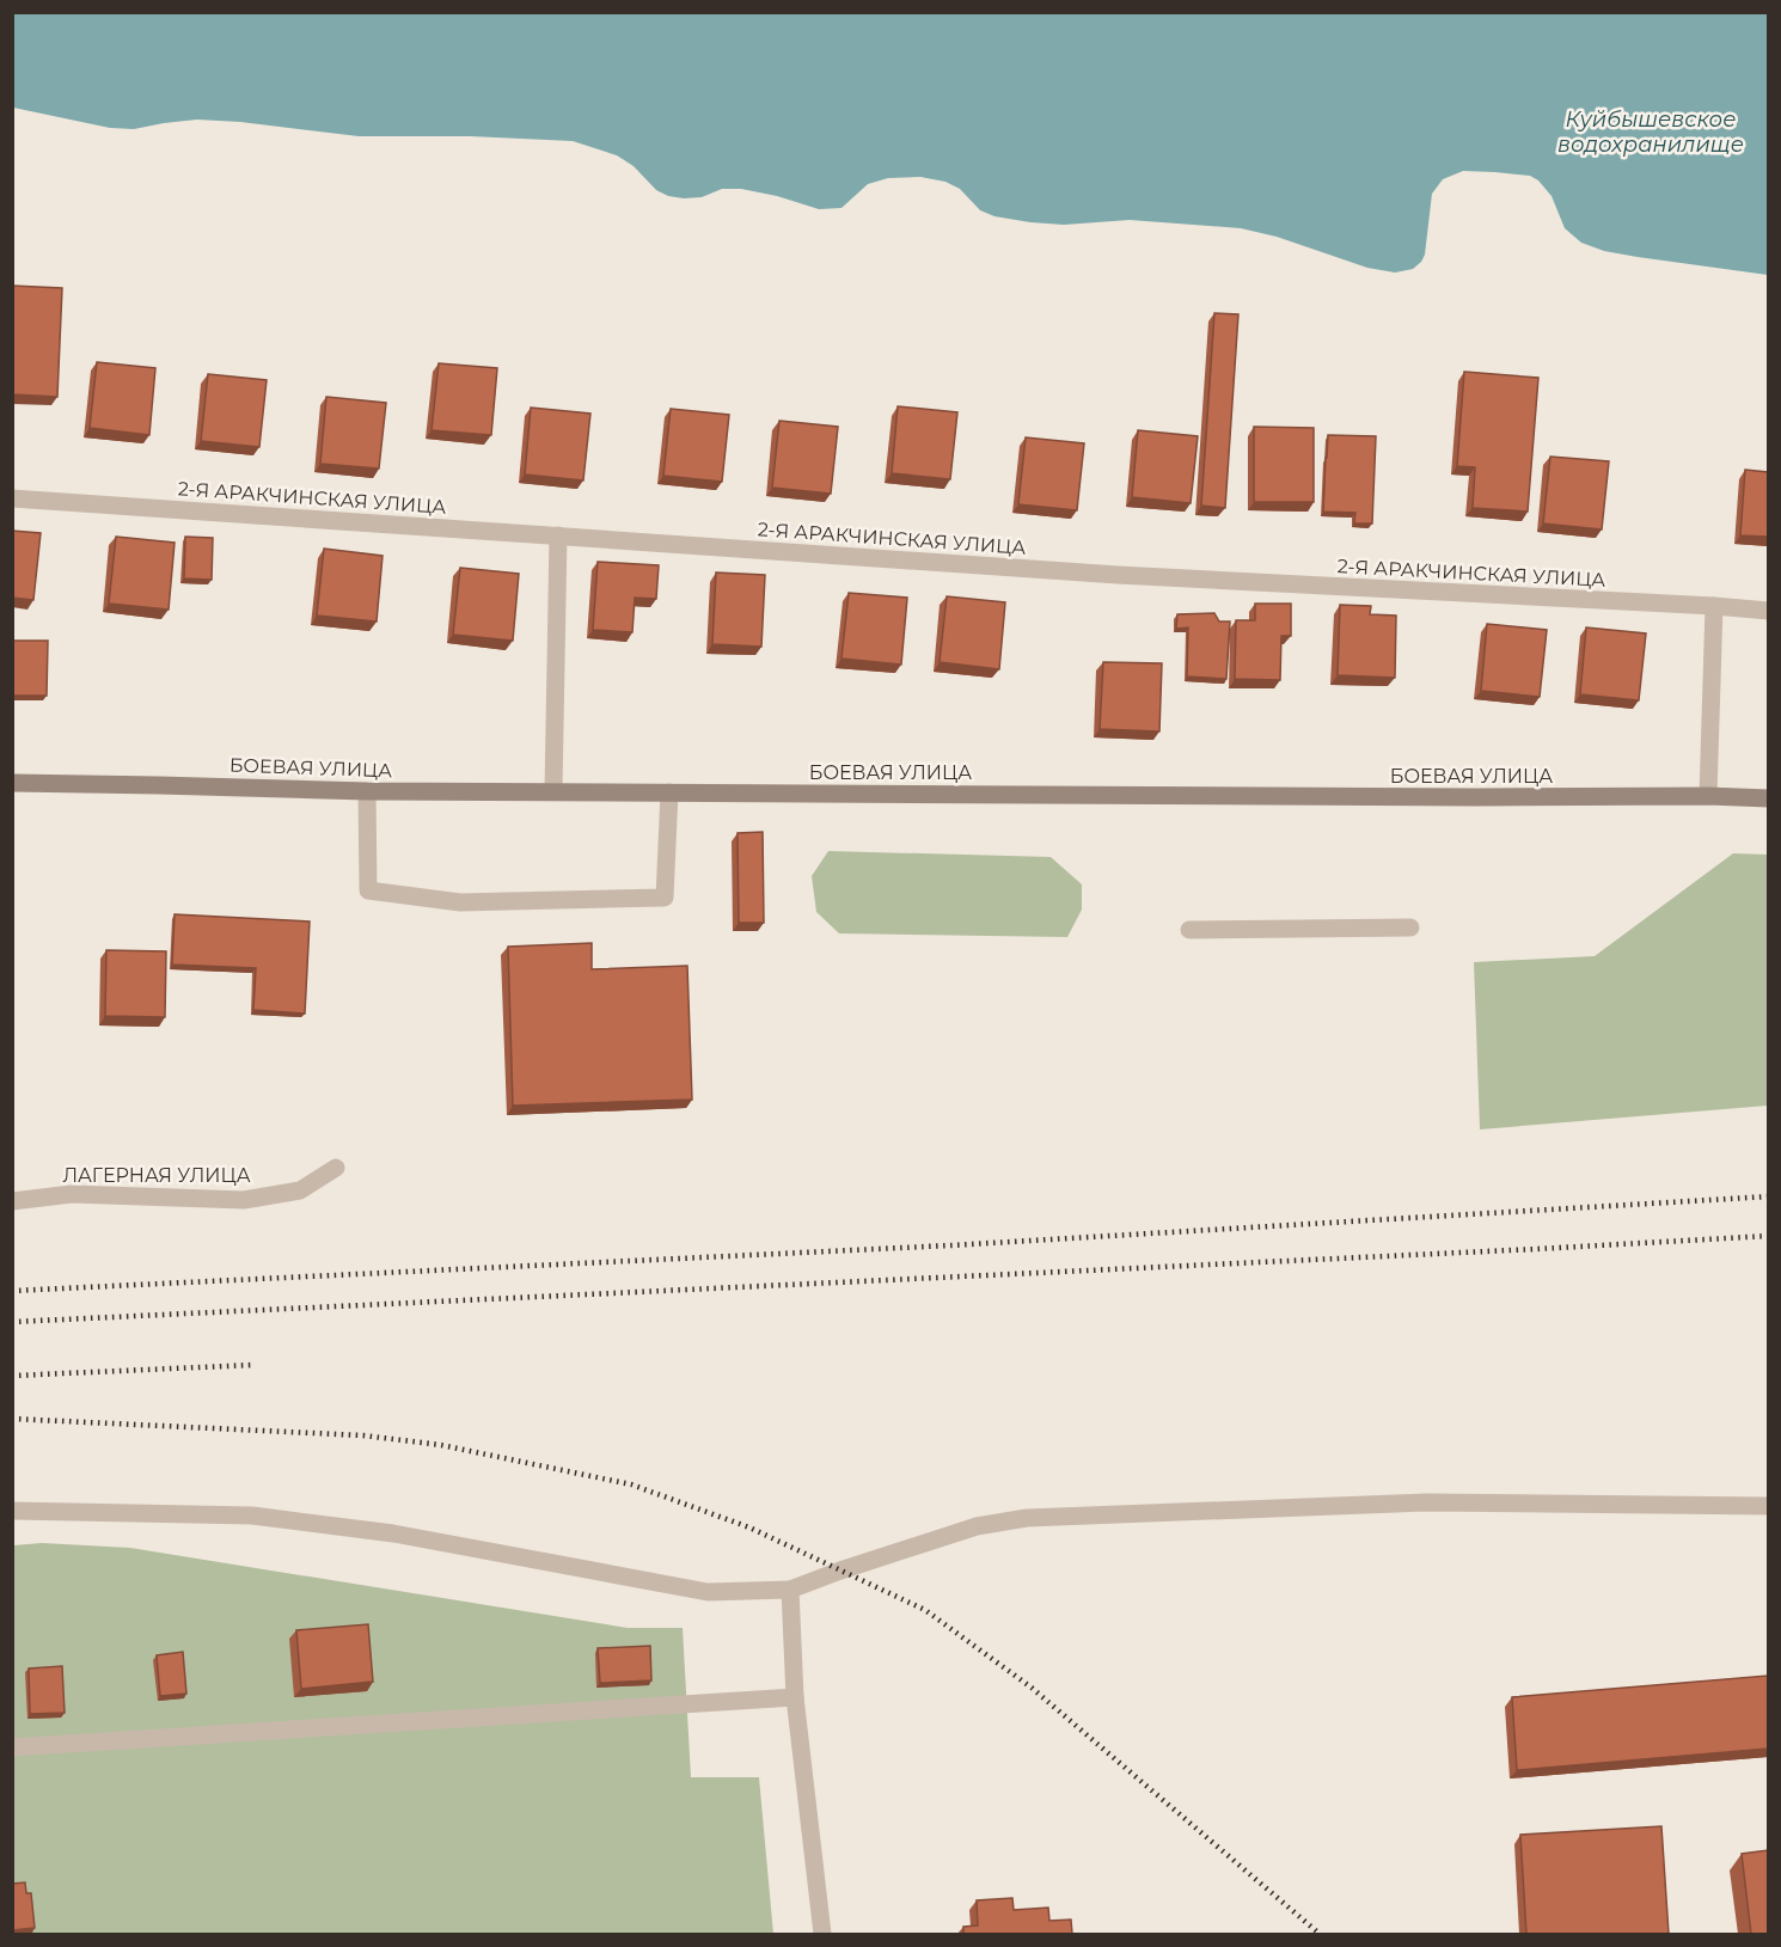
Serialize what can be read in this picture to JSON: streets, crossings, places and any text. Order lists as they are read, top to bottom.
{
  "streets": {
    "main road": ["БОЕВАЯ УЛИЦА"],
    "street": ["2-Я АРАКЧИНСКАЯ УЛИЦА", "ЛАГЕРНАЯ УЛИЦА"]
  },
  "water": ["Куйбышевское водохранилище"]
}
